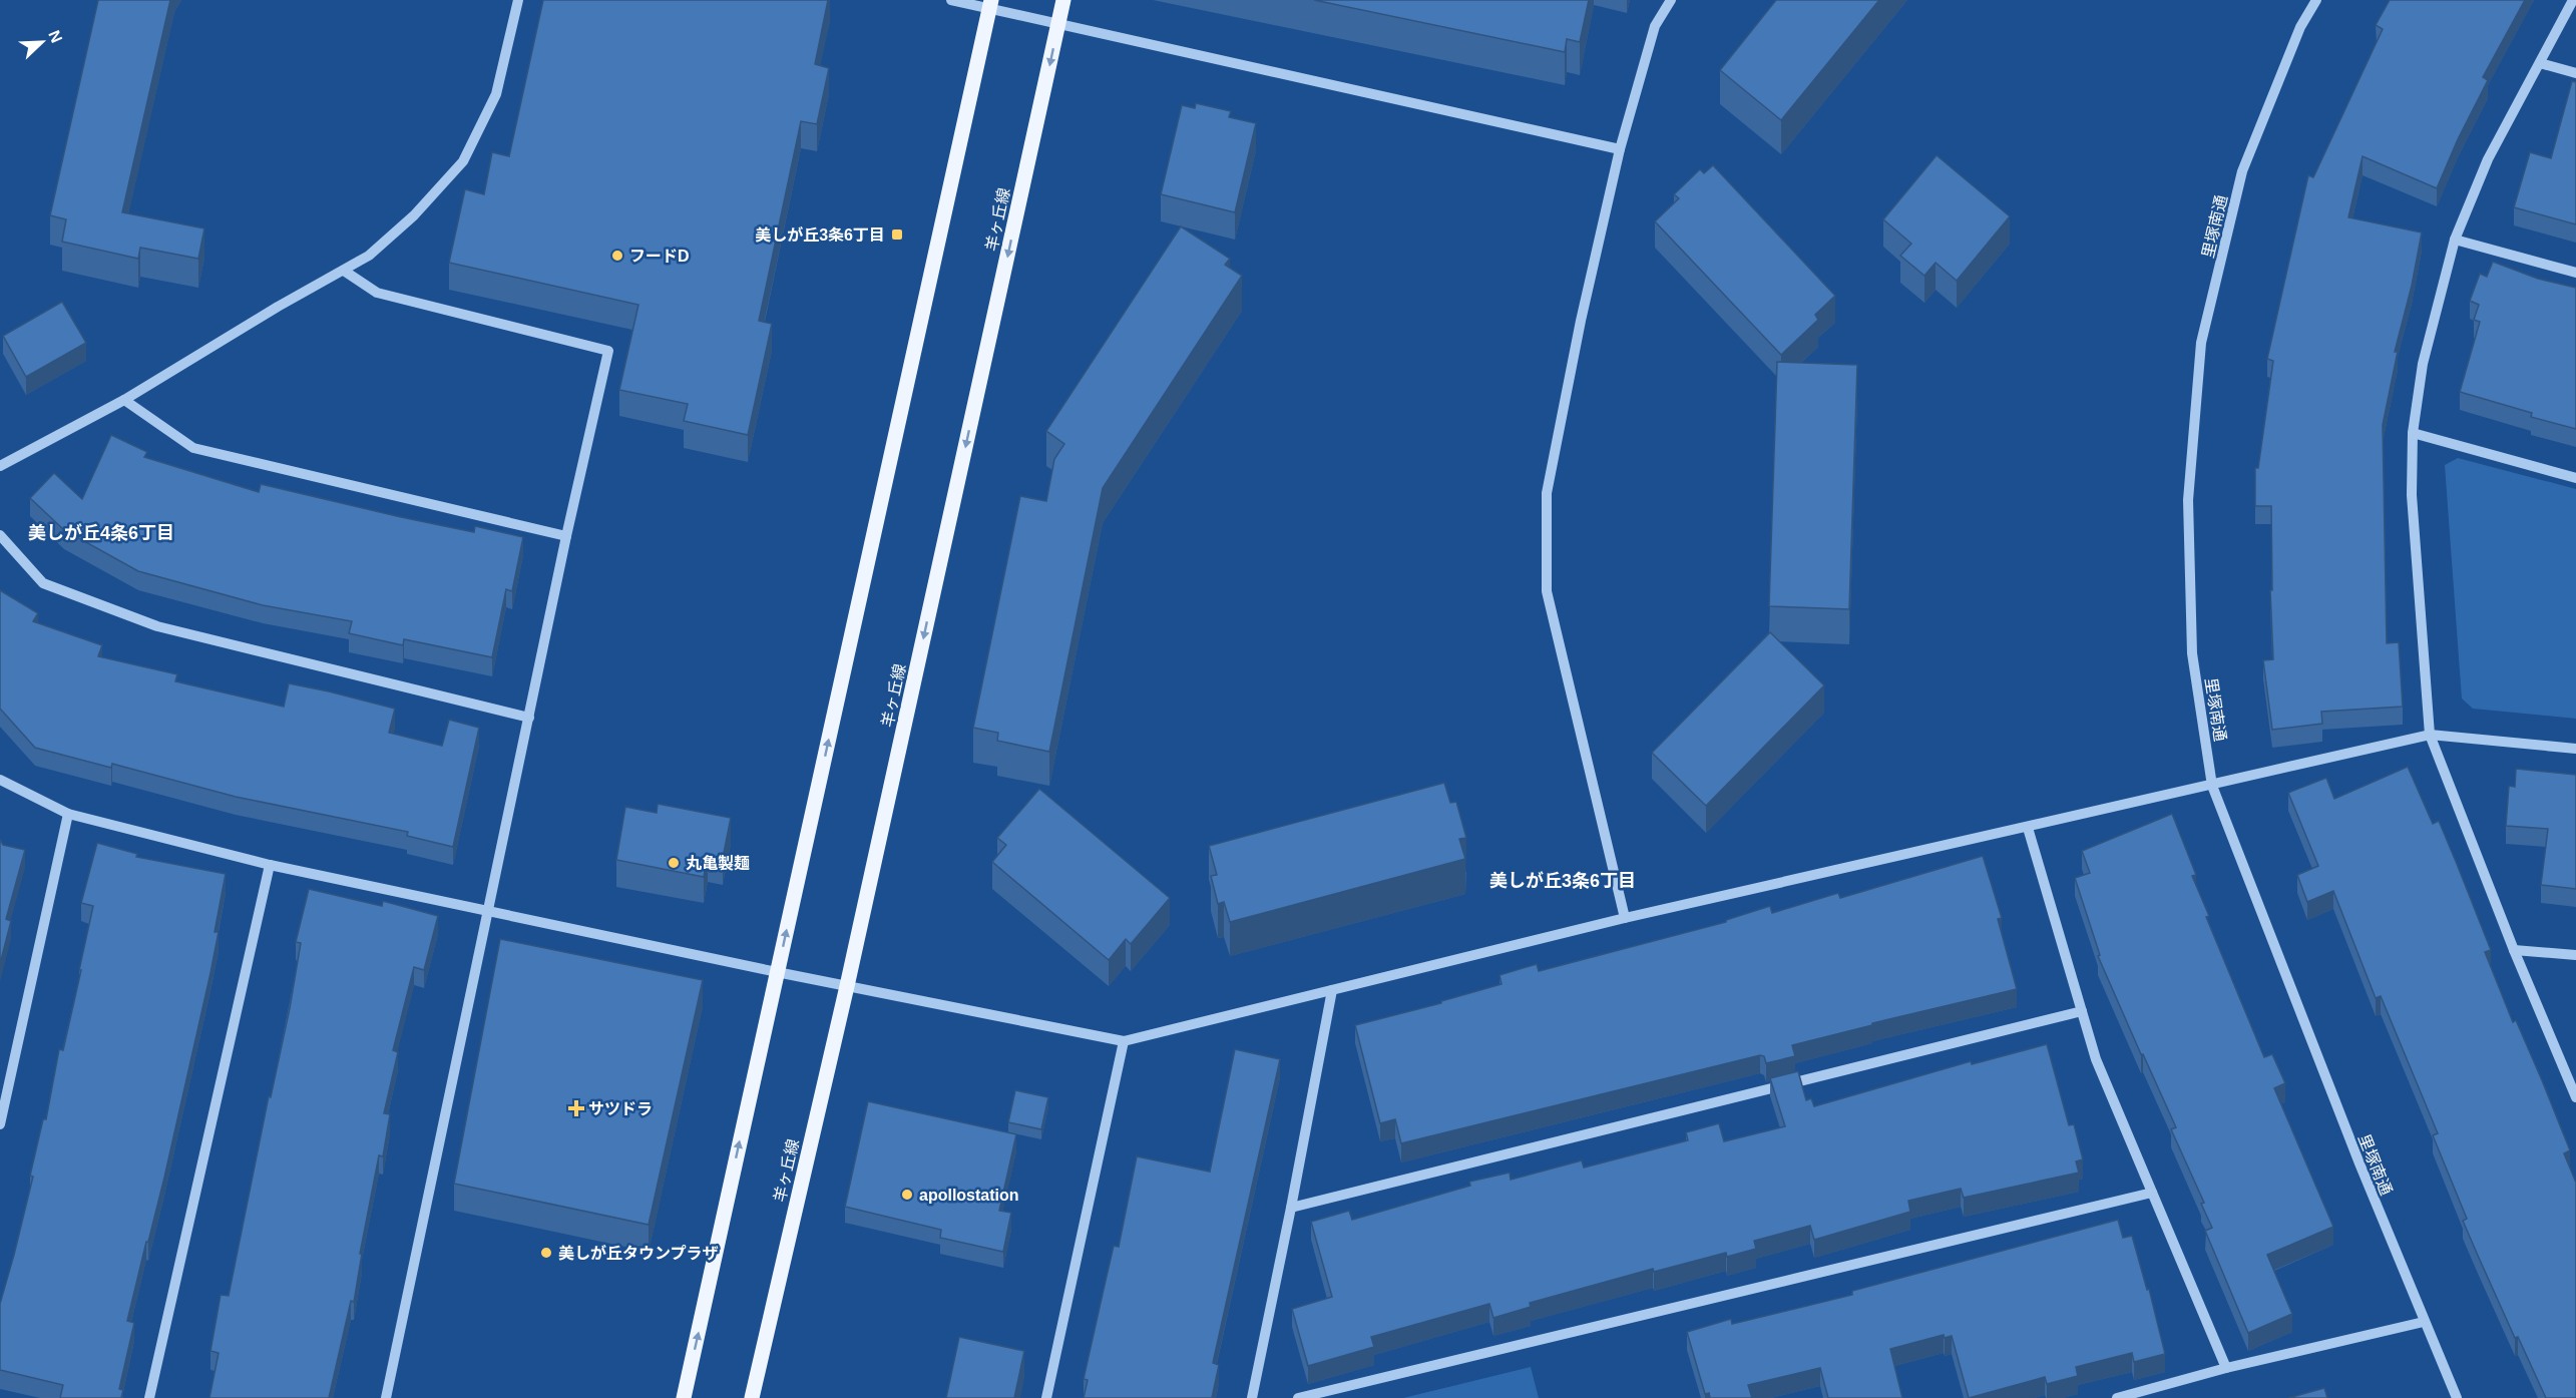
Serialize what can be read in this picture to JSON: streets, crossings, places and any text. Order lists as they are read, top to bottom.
{
  "streets": {
    "main road": ["羊ヶ丘線"],
    "street": ["里塚南通"]
  },
  "districts": ["美しが丘4条6丁目", "美しが丘3条6丁目"],
  "places": {
    "transit": ["美しが丘3条6丁目"],
    "other": [
      "フードD",
      "丸亀製麺",
      "apollostation",
      "美しが丘タウンプラザ"
    ],
    "health": ["サツドラ"]
  },
  "north": "top right"
}
